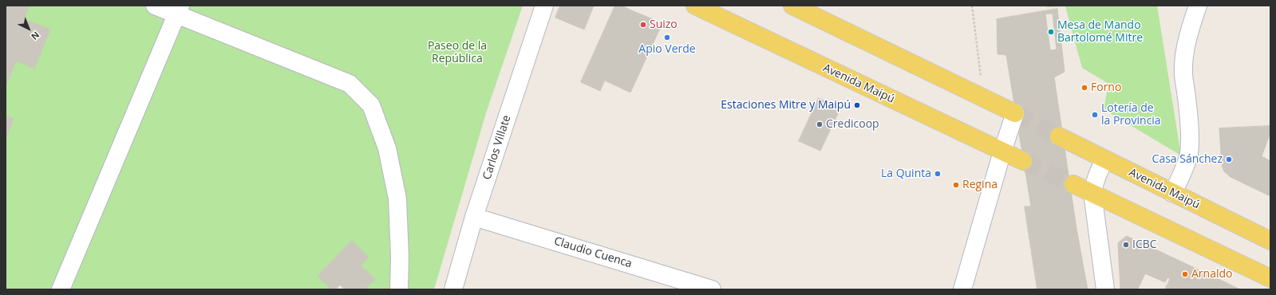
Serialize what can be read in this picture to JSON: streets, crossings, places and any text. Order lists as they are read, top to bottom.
{
  "streets": {
    "main road": ["Avenida Maipú"],
    "street": ["Carlos Villate", "Claudio Cuenca"]
  },
  "crossings": [
    ["Carlos Villate", "Claudio Cuenca"]
  ],
  "parks": ["Paseo de la República"],
  "places": [
    "Suizo",
    "Mesa de Mando Bartolomé Mitre",
    "Apio Verde",
    "Forno",
    "Estaciones Mitre y Maipú",
    "Lotería de la Provincia",
    "Credicoop",
    "Casa Sánchez",
    "La Quinta",
    "Regina",
    "ICBC",
    "Arnaldo"
  ],
  "north": "bottom right"
}
